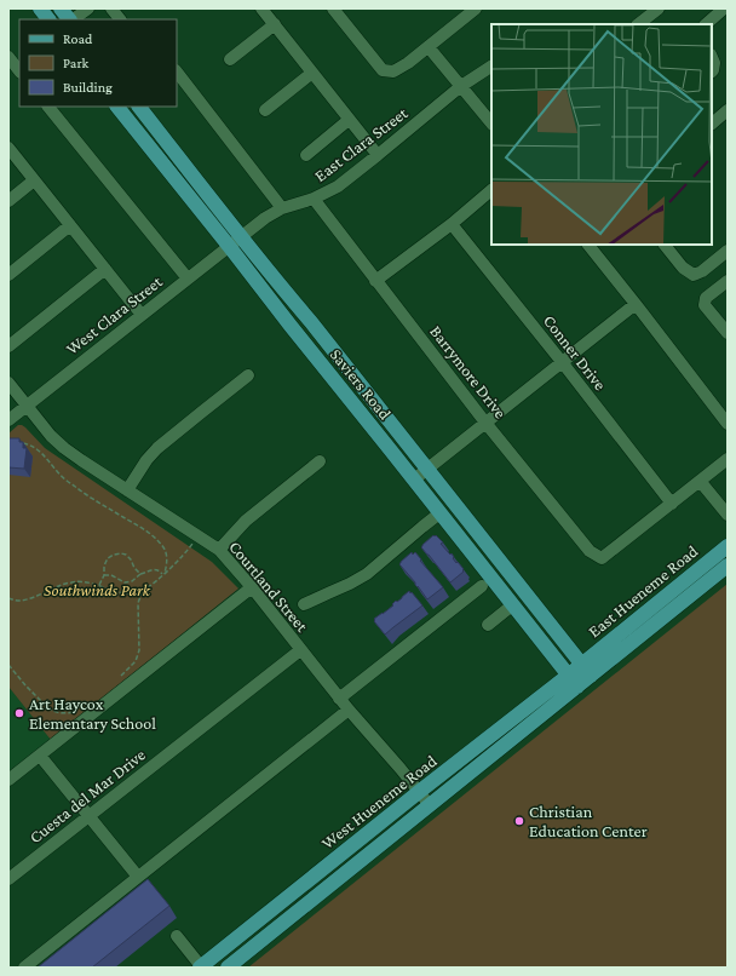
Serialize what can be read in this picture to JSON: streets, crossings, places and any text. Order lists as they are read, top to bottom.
{
  "streets": {
    "main road": ["Saviers Road", "East Hueneme Road", "West Hueneme Road"],
    "street": [
      "East Clara Street",
      "West Clara Street",
      "Conner Drive",
      "Barrymore Drive",
      "Courtland Street",
      "Cuesta del Mar Drive"
    ]
  },
  "crossings": [
    ["East Clara Street", "West Clara Street"],
    ["East Clara Street", "Barrymore Drive"],
    ["East Clara Street", "Saviers Road"],
    ["West Clara Street", "Saviers Road"],
    ["West Clara Street", "Courtland Street"],
    ["Conner Drive", "Barrymore Drive"],
    ["Saviers Road", "East Hueneme Road"],
    ["Saviers Road", "West Hueneme Road"],
    ["Courtland Street", "Cuesta del Mar Drive"],
    ["Courtland Street", "West Hueneme Road"],
    ["East Hueneme Road", "West Hueneme Road"]
  ],
  "parks": ["Southwinds Park"],
  "places": ["Art Haycox Elementary School", "Christian Education Center"],
  "legend": ["Road", "Park", "Building"]
}
